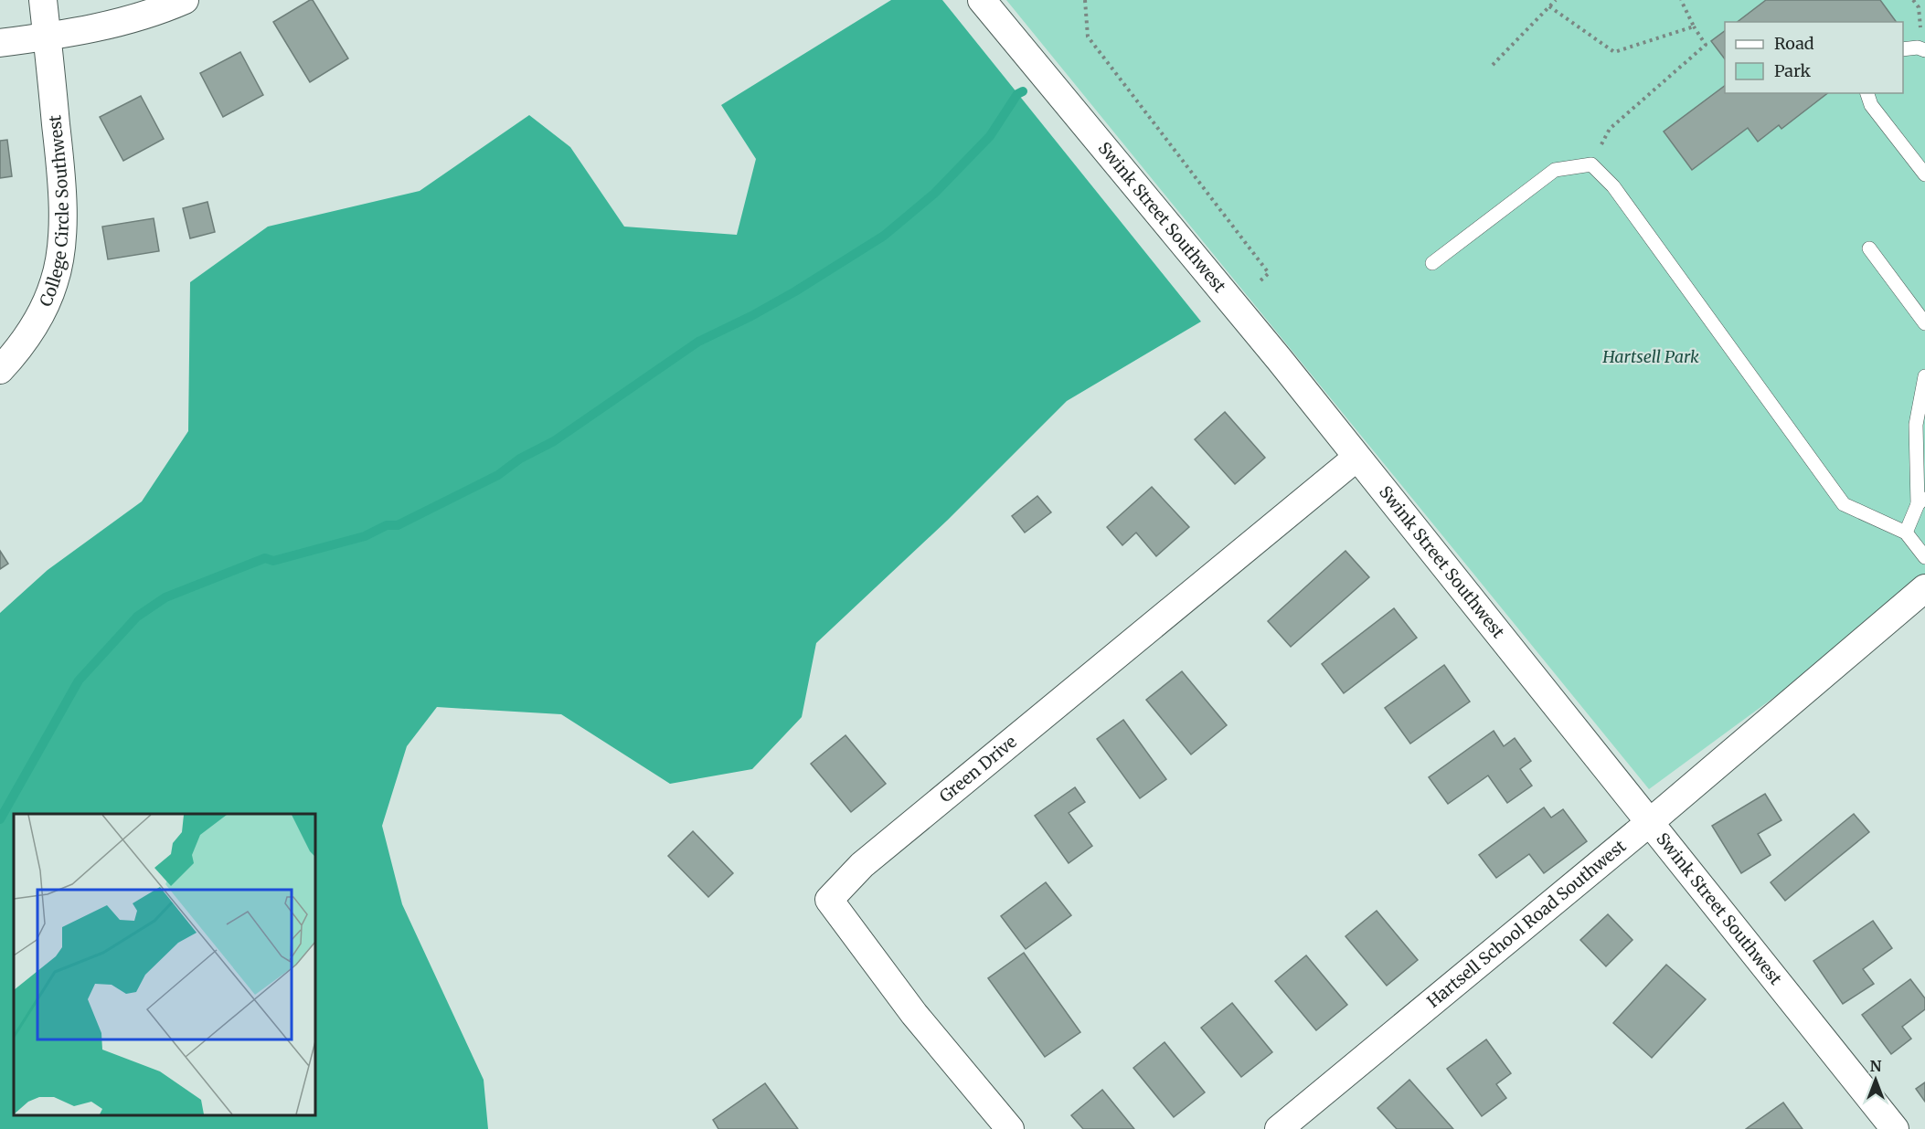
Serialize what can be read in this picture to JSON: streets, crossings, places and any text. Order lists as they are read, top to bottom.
{
  "streets": {
    "street": [
      "College Circle Southwest",
      "Swink Street Southwest",
      "Green Drive",
      "Hartsell School Road Southwest"
    ]
  },
  "crossings": [
    ["Swink Street Southwest", "Green Drive"],
    ["Swink Street Southwest", "Hartsell School Road Southwest"]
  ],
  "parks": ["Hartsell Park"],
  "legend": ["Road", "Park"],
  "north": "top"
}
